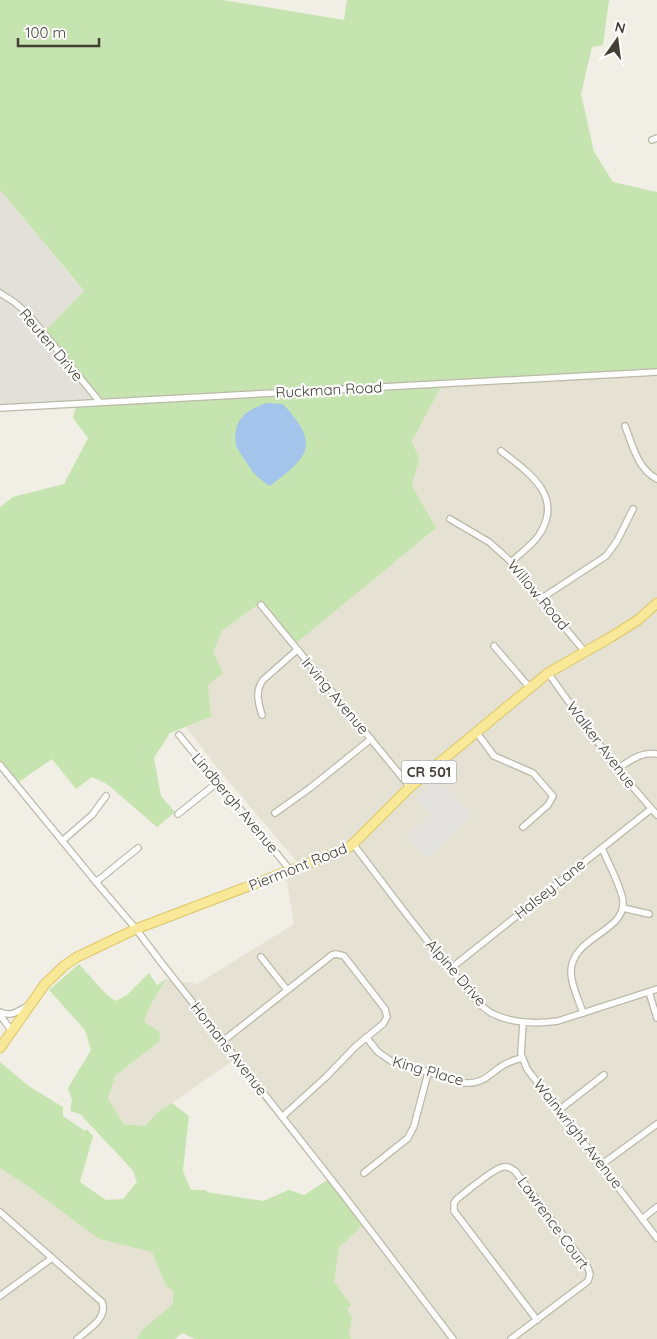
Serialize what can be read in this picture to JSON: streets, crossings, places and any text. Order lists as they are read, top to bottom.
{
  "streets": {
    "main road": ["CR 501", "Piermont Road"],
    "street": [
      "Reuten Drive",
      "Ruckman Road",
      "Willow Road",
      "Irving Avenue",
      "Walker Avenue",
      "Lindbergh Avenue",
      "Halsey Lane",
      "Alpine Drive",
      "Homans Avenue",
      "King Place",
      "Wainwright Avenue",
      "Lawrence Court"
    ]
  },
  "crossings": [
    ["Reuten Drive", "Ruckman Road"],
    ["Willow Road", "Piermont Road"],
    ["Irving Avenue", "Piermont Road"],
    ["Walker Avenue", "Piermont Road"],
    ["Walker Avenue", "Halsey Lane"],
    ["Lindbergh Avenue", "Piermont Road"],
    ["Piermont Road", "Alpine Drive"],
    ["Piermont Road", "Homans Avenue"],
    ["Halsey Lane", "Alpine Drive"],
    ["King Place", "Wainwright Avenue"]
  ],
  "scale_bar": "100 m",
  "north": "top"
}
